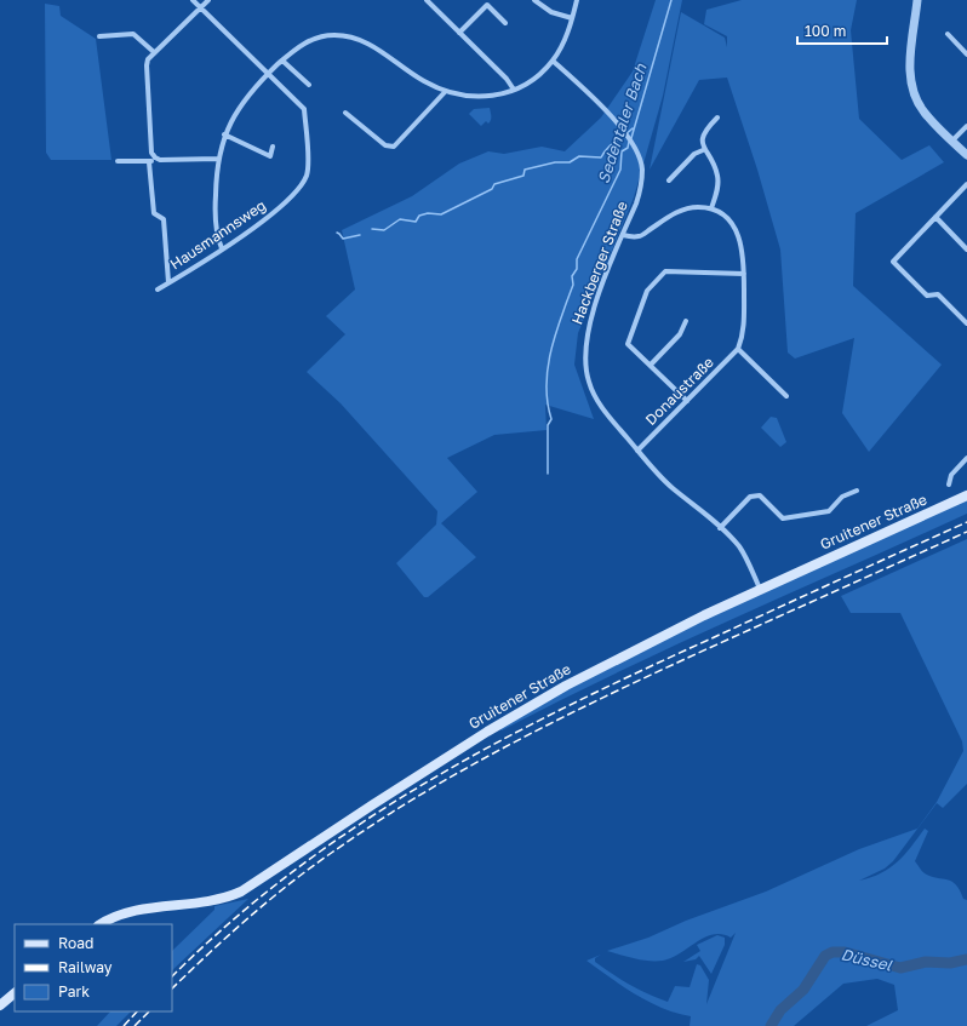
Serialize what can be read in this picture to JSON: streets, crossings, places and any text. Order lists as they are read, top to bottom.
{
  "streets": {
    "main road": ["Gruitener Straße"],
    "street": ["Hausmannsweg", "Hackberger Straße", "Donaustraße"]
  },
  "crossings": [
    ["Hackberger Straße", "Donaustraße"],
    ["Hackberger Straße", "Gruitener Straße"]
  ],
  "water": ["Sedentaler Bach", "Düssel"],
  "legend": ["Road", "Railway", "Park"],
  "scale_bar": "100 m"
}
